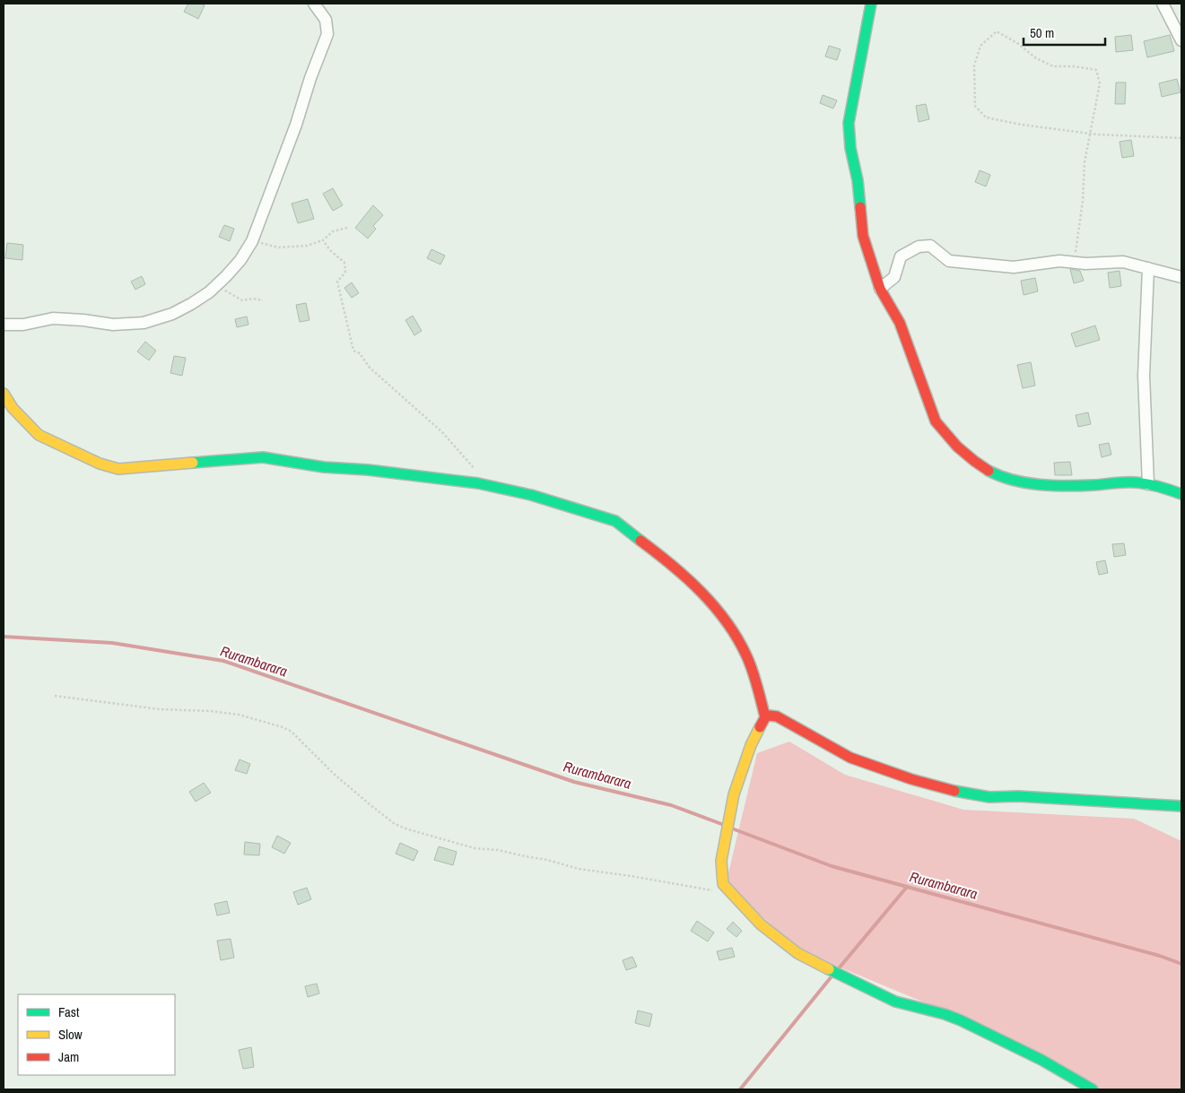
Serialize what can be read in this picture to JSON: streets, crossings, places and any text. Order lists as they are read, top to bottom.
{
  "water": ["Rurambarara"],
  "legend": ["Fast", "Slow", "Jam"],
  "scale_bar": "50 m"
}
